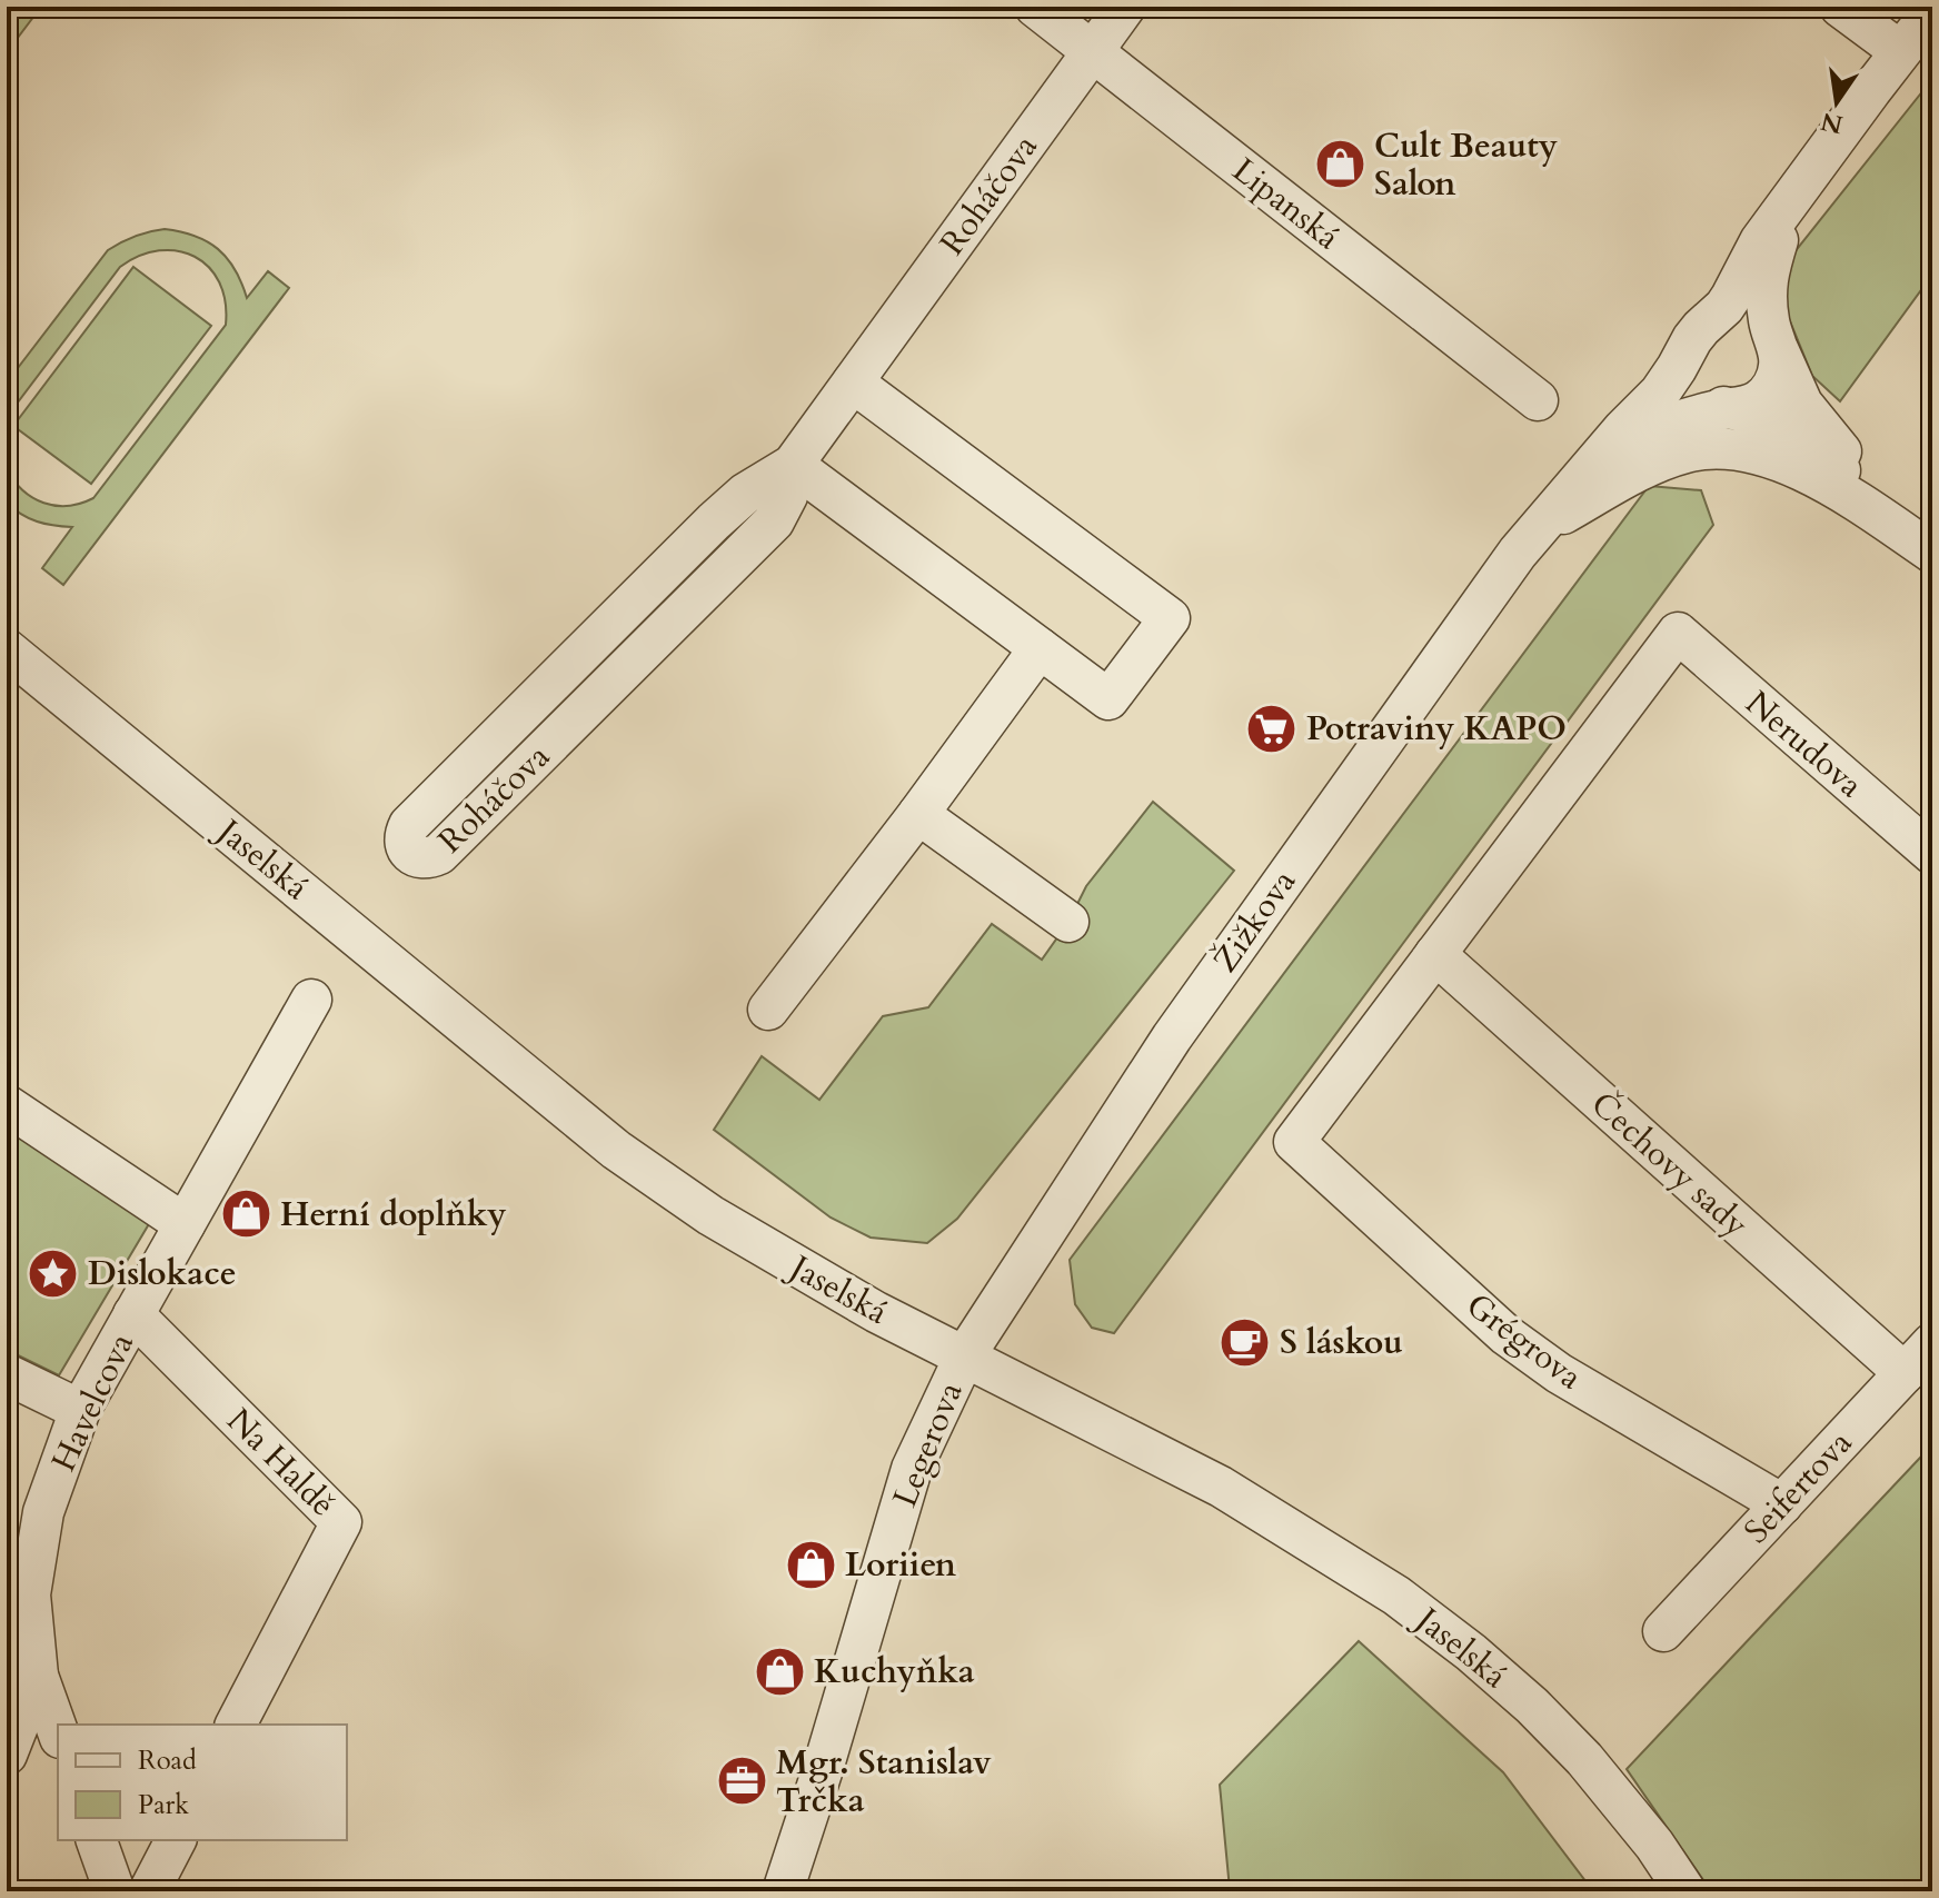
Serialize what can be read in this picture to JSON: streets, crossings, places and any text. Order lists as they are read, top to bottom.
{
  "streets": {
    "street": [
      "Roháčova",
      "Lipanská",
      "Nerudova",
      "Jaselská",
      "Žižkova",
      "Čechovy sady",
      "Grégrova",
      "Havelcova",
      "Legerova",
      "Na Haldě",
      "Seifertova"
    ]
  },
  "crossings": [
    ["Roháčova", "Lipanská"],
    ["Nerudova", "Čechovy sady"],
    ["Nerudova", "Grégrova"],
    ["Jaselská", "Žižkova"],
    ["Jaselská", "Legerova"],
    ["Žižkova", "Legerova"],
    ["Čechovy sady", "Grégrova"],
    ["Čechovy sady", "Seifertova"],
    ["Grégrova", "Seifertova"],
    ["Havelcova", "Na Haldě"]
  ],
  "places": {
    "shop": [
      "Cult Beauty Salon",
      "Herní doplňky",
      "Loriien",
      "Kuchyňka"
    ],
    "supermarket": ["Potraviny KAPO"],
    "place": ["Dislokace"],
    "cafe": ["S láskou"],
    "office": ["Mgr. Stanislav Trčka"]
  },
  "legend": ["Road", "Park"],
  "north": "bottom"
}
